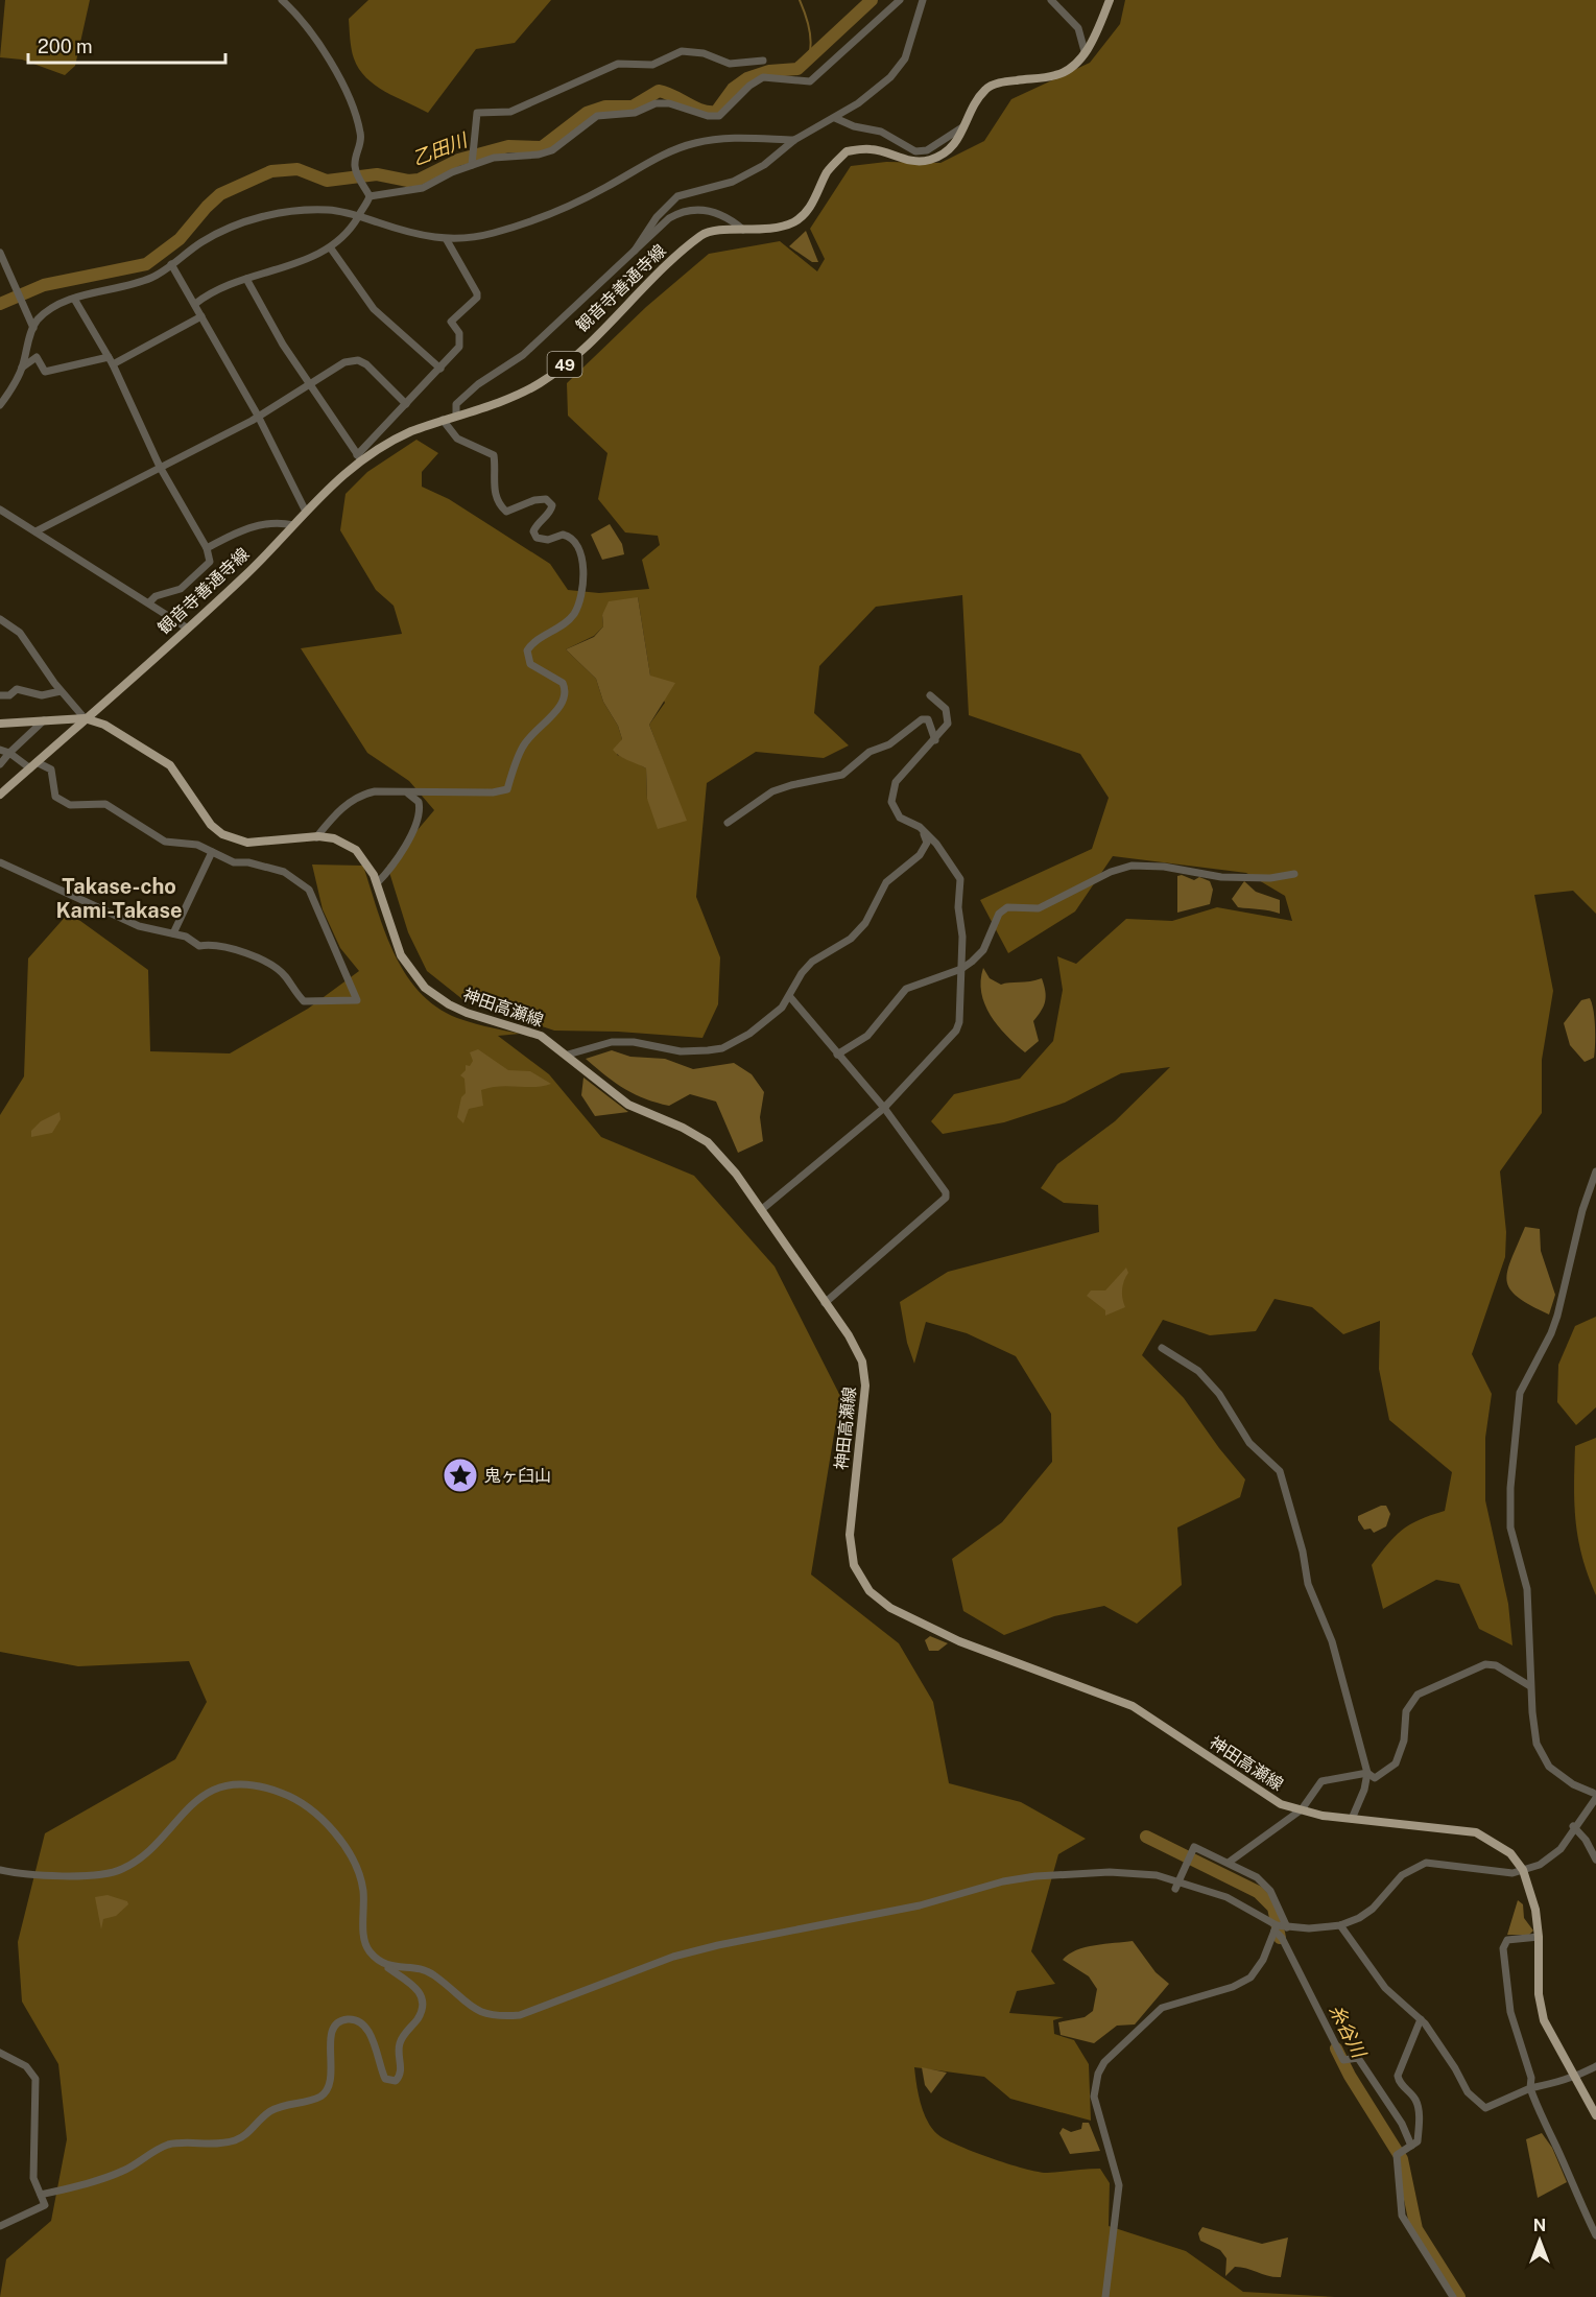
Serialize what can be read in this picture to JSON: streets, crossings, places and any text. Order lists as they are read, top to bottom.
{
  "streets": {
    "main road": ["観音寺善通寺線", "49", "神田高瀬線"]
  },
  "crossings": [
    ["観音寺善通寺線", "神田高瀬線"]
  ],
  "districts": ["Takase-cho Kami-Takase"],
  "water": ["乙田川", "糸谷川"],
  "places": {
    "place": ["鬼ヶ臼山"]
  },
  "scale_bar": "200 m",
  "north": "top"
}
